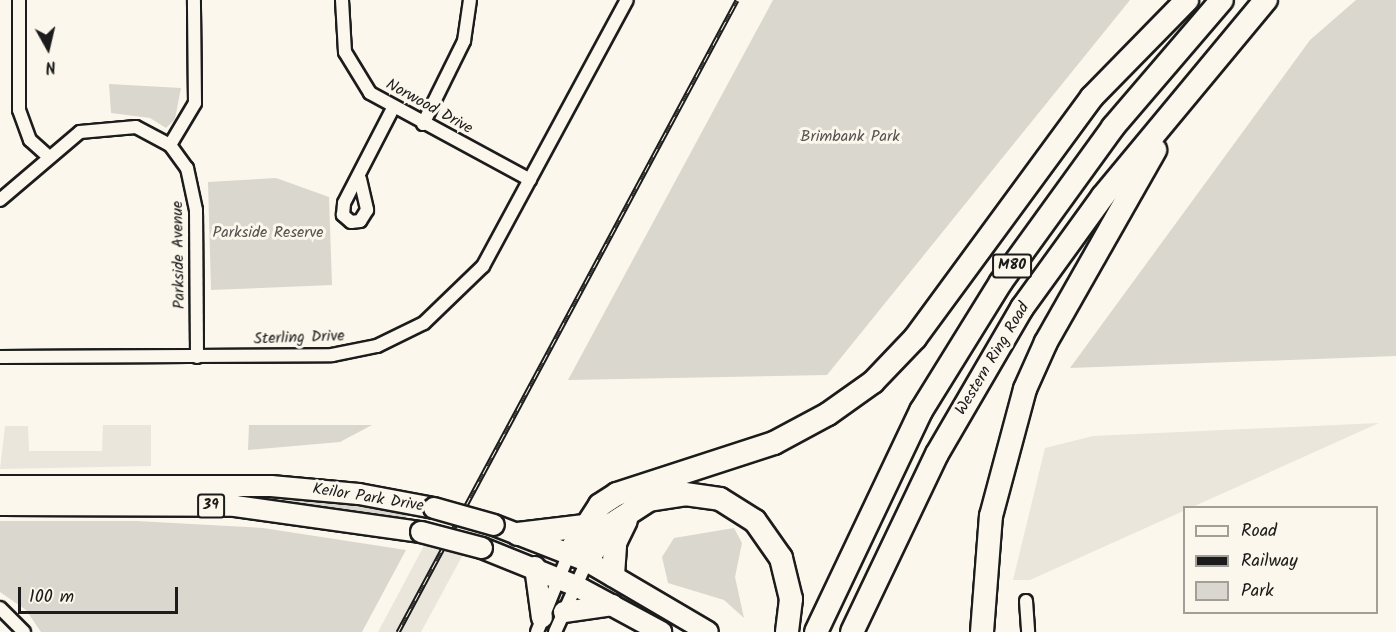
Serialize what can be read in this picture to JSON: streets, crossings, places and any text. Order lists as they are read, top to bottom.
{
  "streets": {
    "highway": ["M80", "Western Ring Road"],
    "main road": ["Keilor Park Drive", "39"],
    "street": ["Norwood Drive", "Parkside Avenue", "Sterling Drive"]
  },
  "crossings": [
    ["Norwood Drive", "Sterling Drive"],
    ["Parkside Avenue", "Sterling Drive"]
  ],
  "parks": ["Brimbank Park", "Parkside Reserve"],
  "legend": ["Road", "Railway", "Park"],
  "scale_bar": "100 m",
  "north": "bottom"
}
